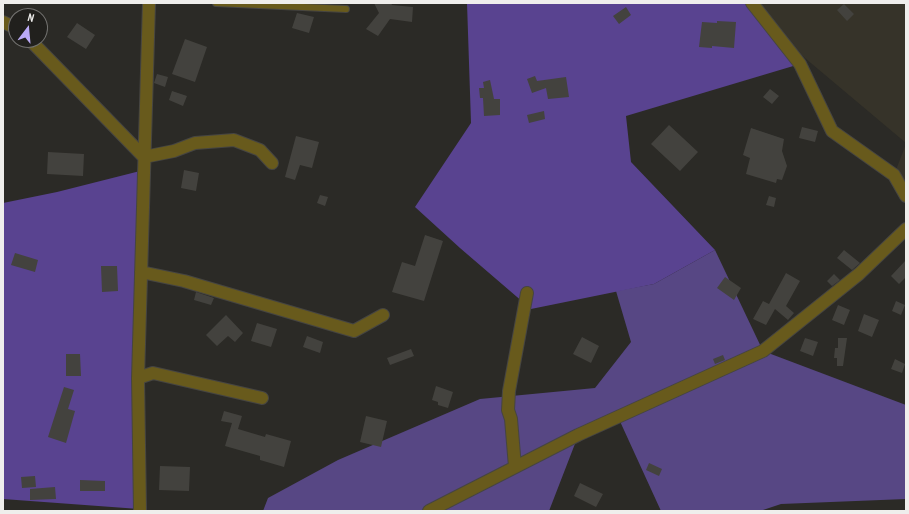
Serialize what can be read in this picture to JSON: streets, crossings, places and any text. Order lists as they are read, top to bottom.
{
  "north": "top"
}
